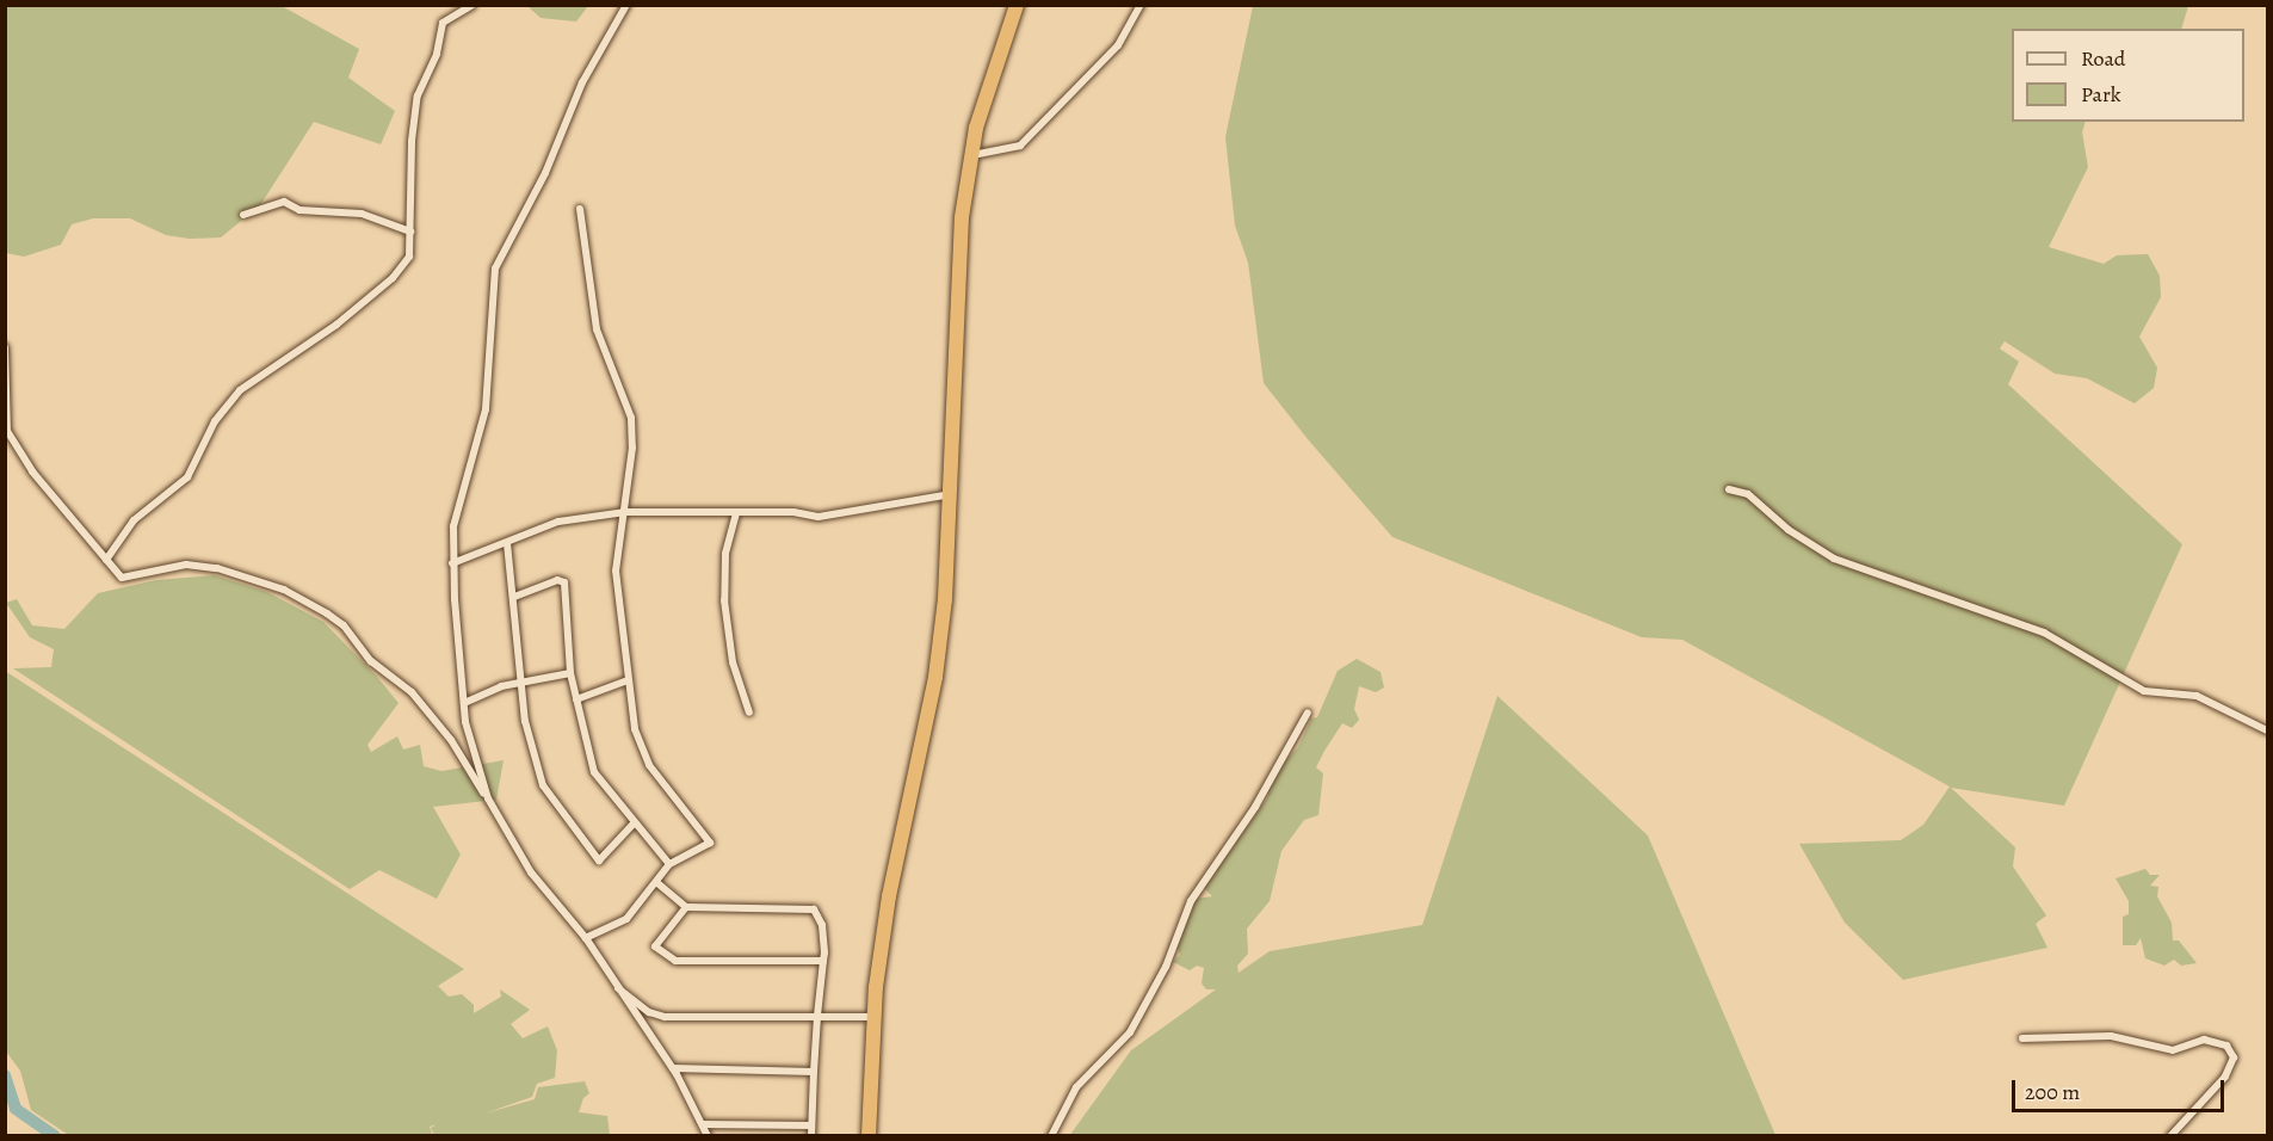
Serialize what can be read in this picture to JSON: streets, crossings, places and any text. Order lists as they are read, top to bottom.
{
  "legend": ["Road", "Park"],
  "scale_bar": "200 m"
}
